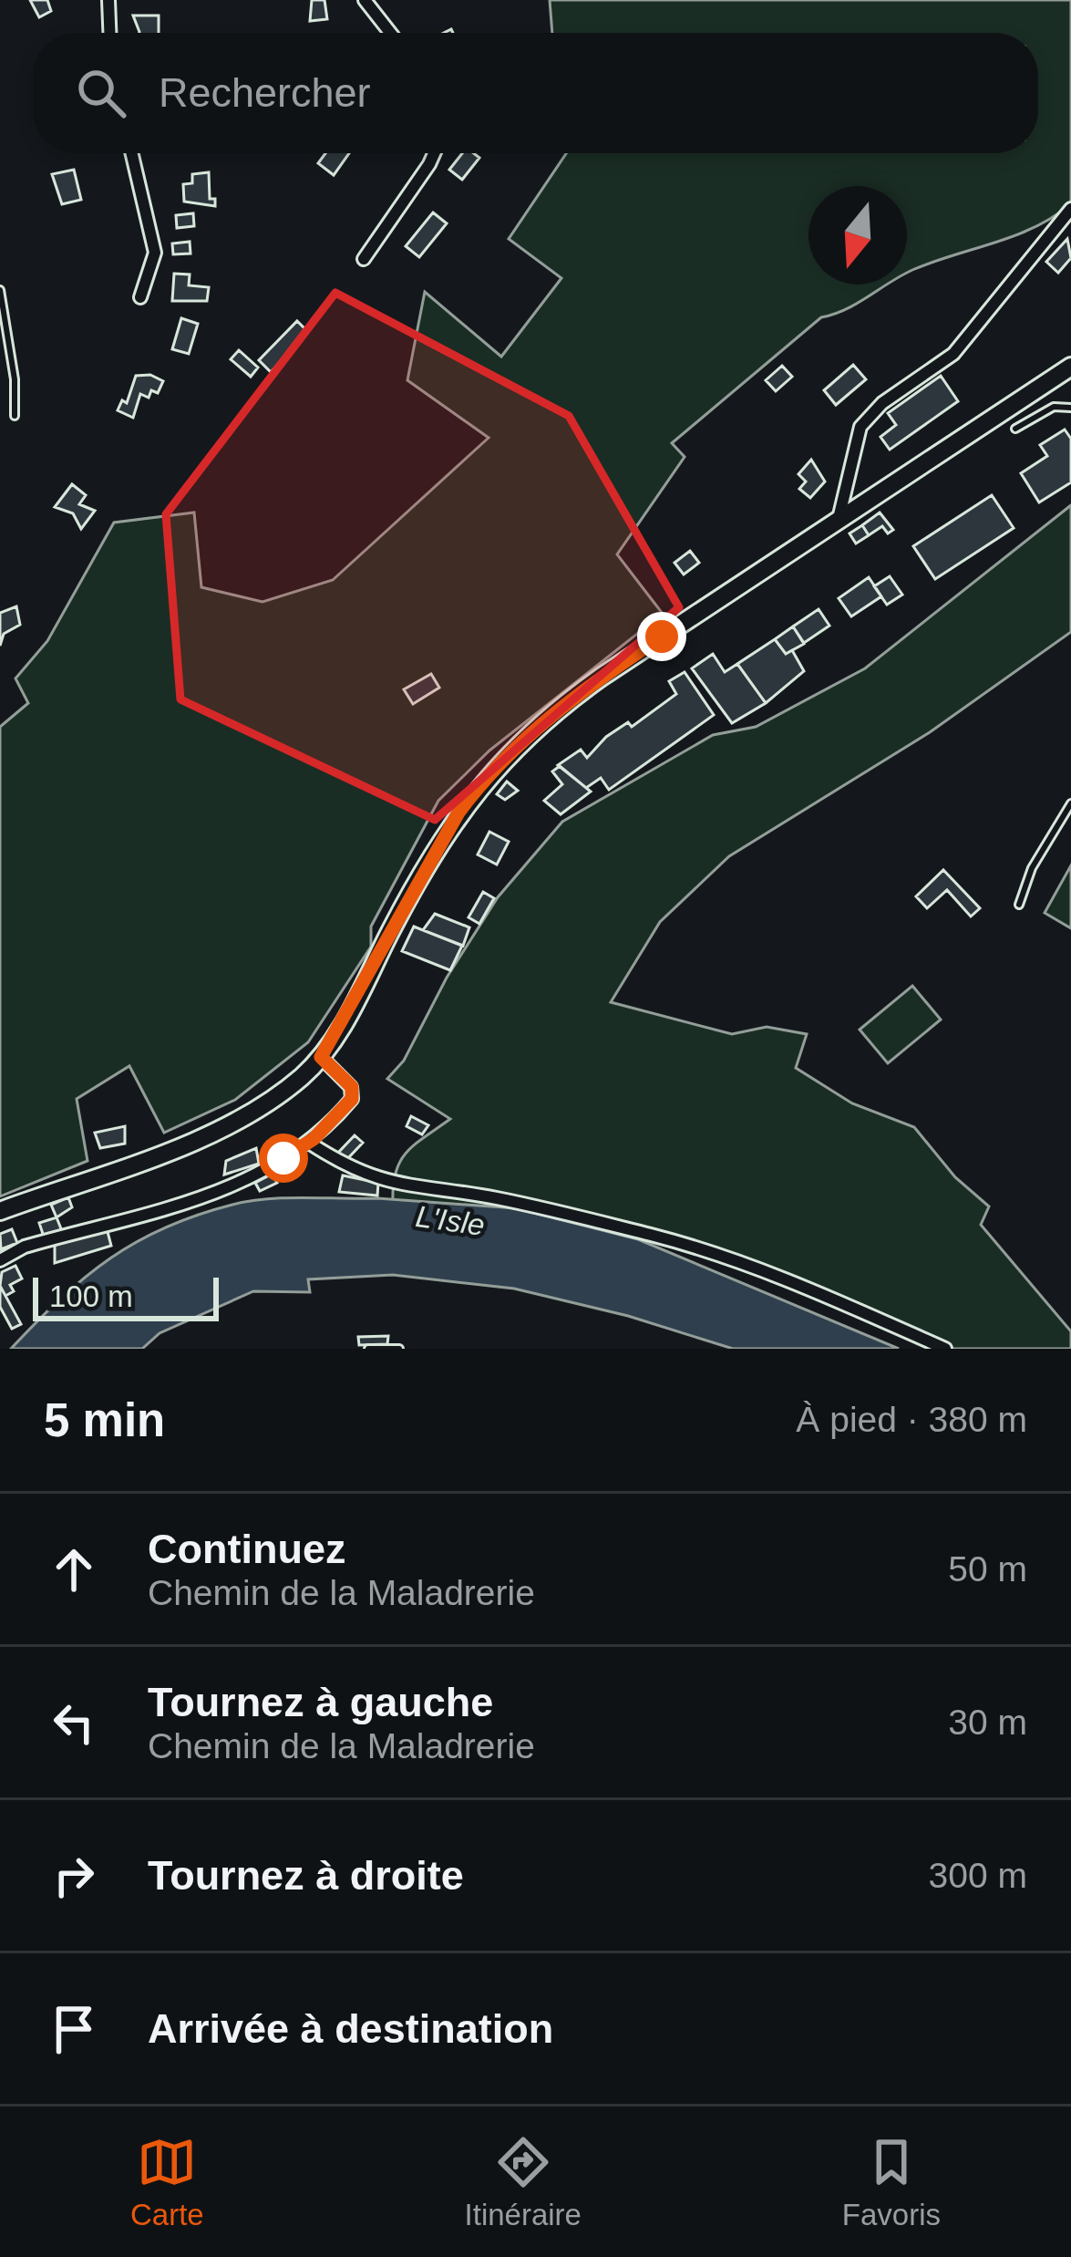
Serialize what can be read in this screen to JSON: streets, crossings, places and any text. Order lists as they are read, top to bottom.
{
  "water": ["L'Isle"],
  "scale_bar": "100 m",
  "north": "bottom",
  "page": {
    "search": "Rechercher",
    "scale": "100 m",
    "heading": ["5 min", "À pied · 380 m"],
    "list": [
      ["Continuez", "Chemin de la Maladrerie", "50 m"],
      ["Tournez à gauche", "Chemin de la Maladrerie", "30 m"],
      ["Tournez à droite", "300 m"],
      "Arrivée à destination"
    ],
    "nav": ["Carte", "Itinéraire", "Favoris"]
  }
}
